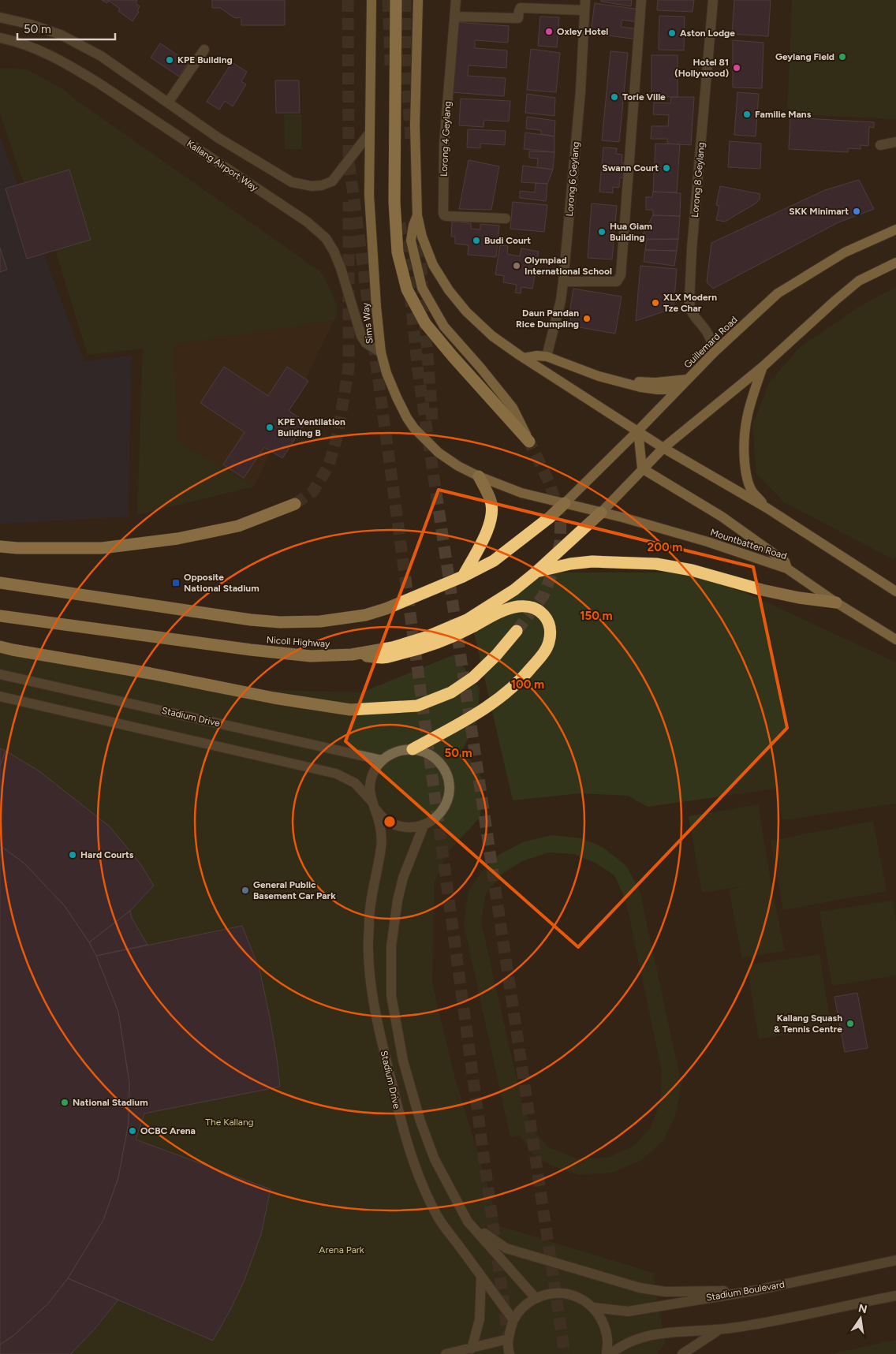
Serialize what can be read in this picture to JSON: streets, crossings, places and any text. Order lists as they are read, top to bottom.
{
  "streets": {
    "highway": ["Nicoll Highway"],
    "main road": ["Sims Way", "Guillemard Road", "Mountbatten Road"],
    "street": [
      "Lorong 4 Geylang",
      "Kallang Airport Way",
      "Lorong 6 Geylang",
      "Lorong 8 Geylang",
      "Stadium Drive",
      "Stadium Boulevard"
    ]
  },
  "crossings": [
    ["Kallang Airport Way", "Sims Way"],
    ["Lorong 8 Geylang", "Guillemard Road"],
    ["Sims Way", "Guillemard Road"],
    ["Sims Way", "Mountbatten Road"],
    ["Sims Way", "Nicoll Highway"],
    ["Guillemard Road", "Nicoll Highway"],
    ["Mountbatten Road", "Nicoll Highway"],
    ["Stadium Drive", "Stadium Boulevard"]
  ],
  "parks": ["The Kallang", "Arena Park"],
  "places": {
    "other": [
      "Oxley Hotel",
      "Aston Lodge",
      "Geylang Field",
      "KPE Building",
      "Hotel 81 (Hollywood)",
      "Torie Ville",
      "Familie Mans",
      "Swann Court",
      "SKK Minimart",
      "Hua Giam Building",
      "Budi Court",
      "Olympiad International School",
      "XLX Modern Tze Char",
      "Daun Pandan Rice Dumpling",
      "KPE Ventilation Building B",
      "Hard Courts",
      "General Public Basement Car Park",
      "Kallang Squash & Tennis Centre",
      "National Stadium",
      "OCBC Arena"
    ],
    "transit": ["Opposite National Stadium"]
  },
  "scale_bar": "50 m",
  "north": "top",
  "rings": [
    "200 m",
    "150 m",
    "100 m",
    "50 m"
  ]
}
